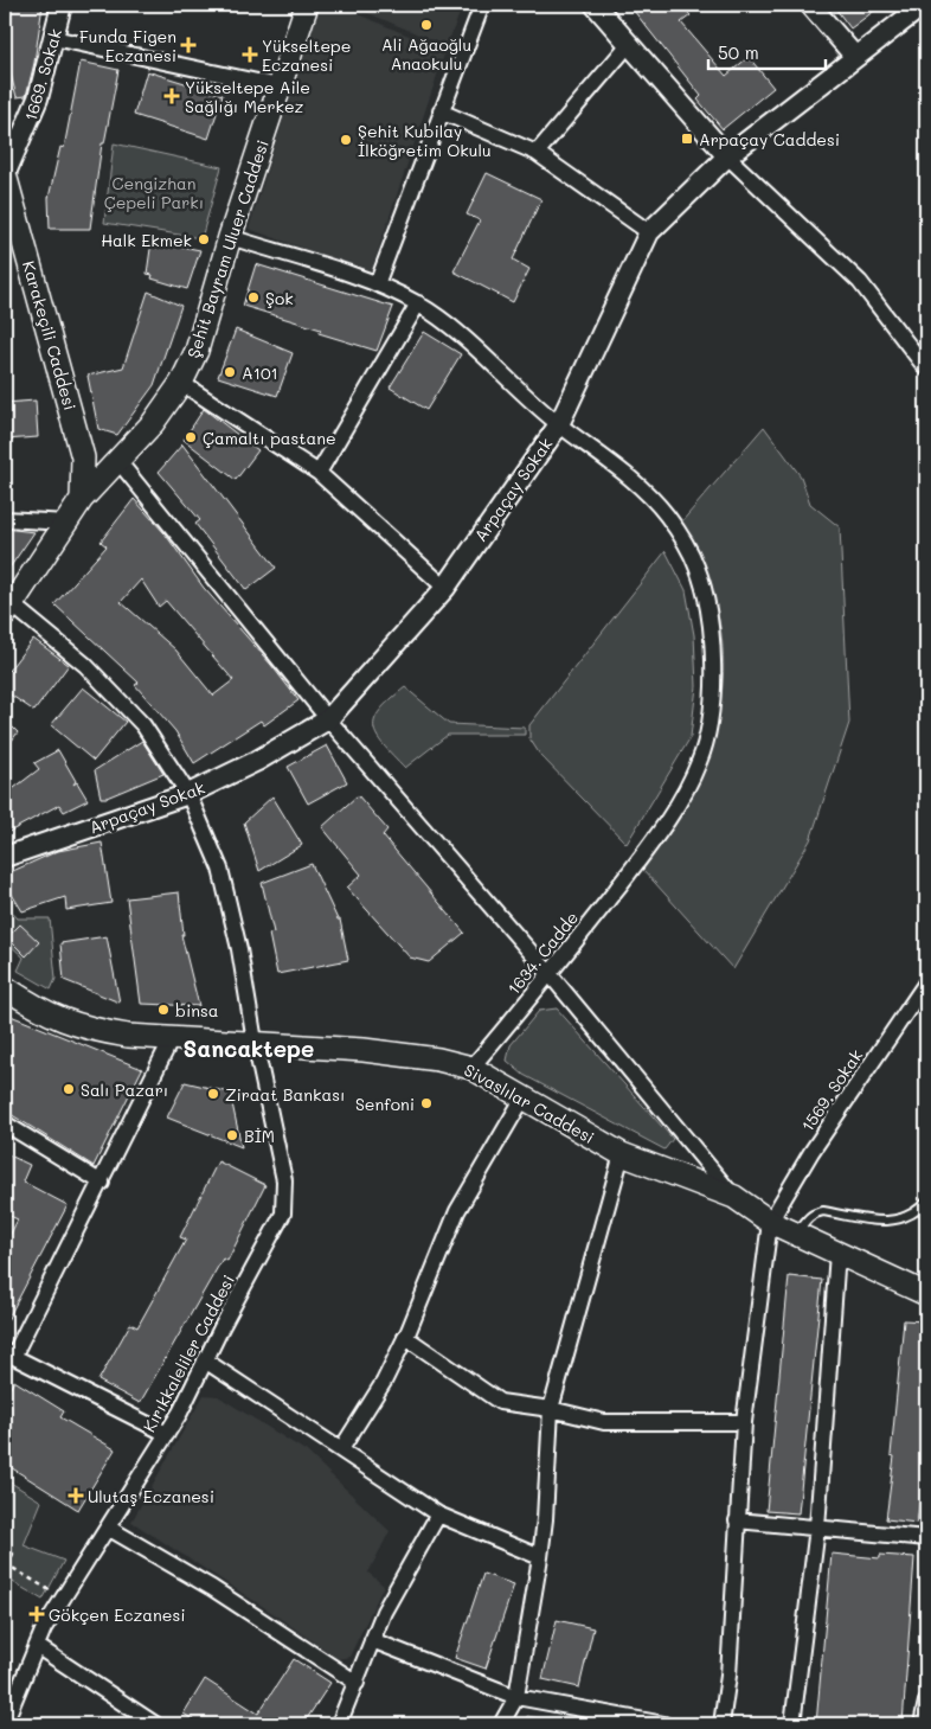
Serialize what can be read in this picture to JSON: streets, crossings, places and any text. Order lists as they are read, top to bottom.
{
  "streets": {
    "main road": ["Şehit Bayram Uluer Caddesi", "Karakeçili Caddesi", "Sivaslılar Caddesi"],
    "street": [
      "1669. Sokak",
      "Arpaçay Sokak",
      "1634. Cadde",
      "1569. Sokak",
      "Kırıkkaleliler Caddesi"
    ]
  },
  "crossings": [
    ["1669. Sokak", "Karakeçili Caddesi"],
    ["Şehit Bayram Uluer Caddesi", "Karakeçili Caddesi"],
    ["Şehit Bayram Uluer Caddesi", "1634. Cadde"],
    ["Şehit Bayram Uluer Caddesi", "Kırıkkaleliler Caddesi"],
    ["Arpaçay Sokak", "1634. Cadde"],
    ["Arpaçay Sokak", "Kırıkkaleliler Caddesi"],
    ["1634. Cadde", "Sivaslılar Caddesi"],
    ["1569. Sokak", "Sivaslılar Caddesi"],
    ["Sivaslılar Caddesi", "Kırıkkaleliler Caddesi"]
  ],
  "districts": ["Sancaktepe"],
  "parks": ["Cengizhan Çepeli Parkı"],
  "places": {
    "other": [
      "Ali Ağaoğlu Anaokulu",
      "Şehit Kubilay İlköğretim Okulu",
      "Halk Ekmek",
      "Şok",
      "A101",
      "Çamaltı pastane",
      "binsa",
      "Salı Pazarı",
      "Ziraat Bankası",
      "Senfoni",
      "BİM"
    ],
    "health": [
      "Funda Figen Eczanesi",
      "Yükseltepe Eczanesi",
      "Yükseltepe Aile Sağlığı Merkez",
      "Ulutaş Eczanesi",
      "Gökçen Eczanesi"
    ],
    "transit": ["Arpaçay Caddesi"]
  },
  "scale_bar": "50 m"
}
